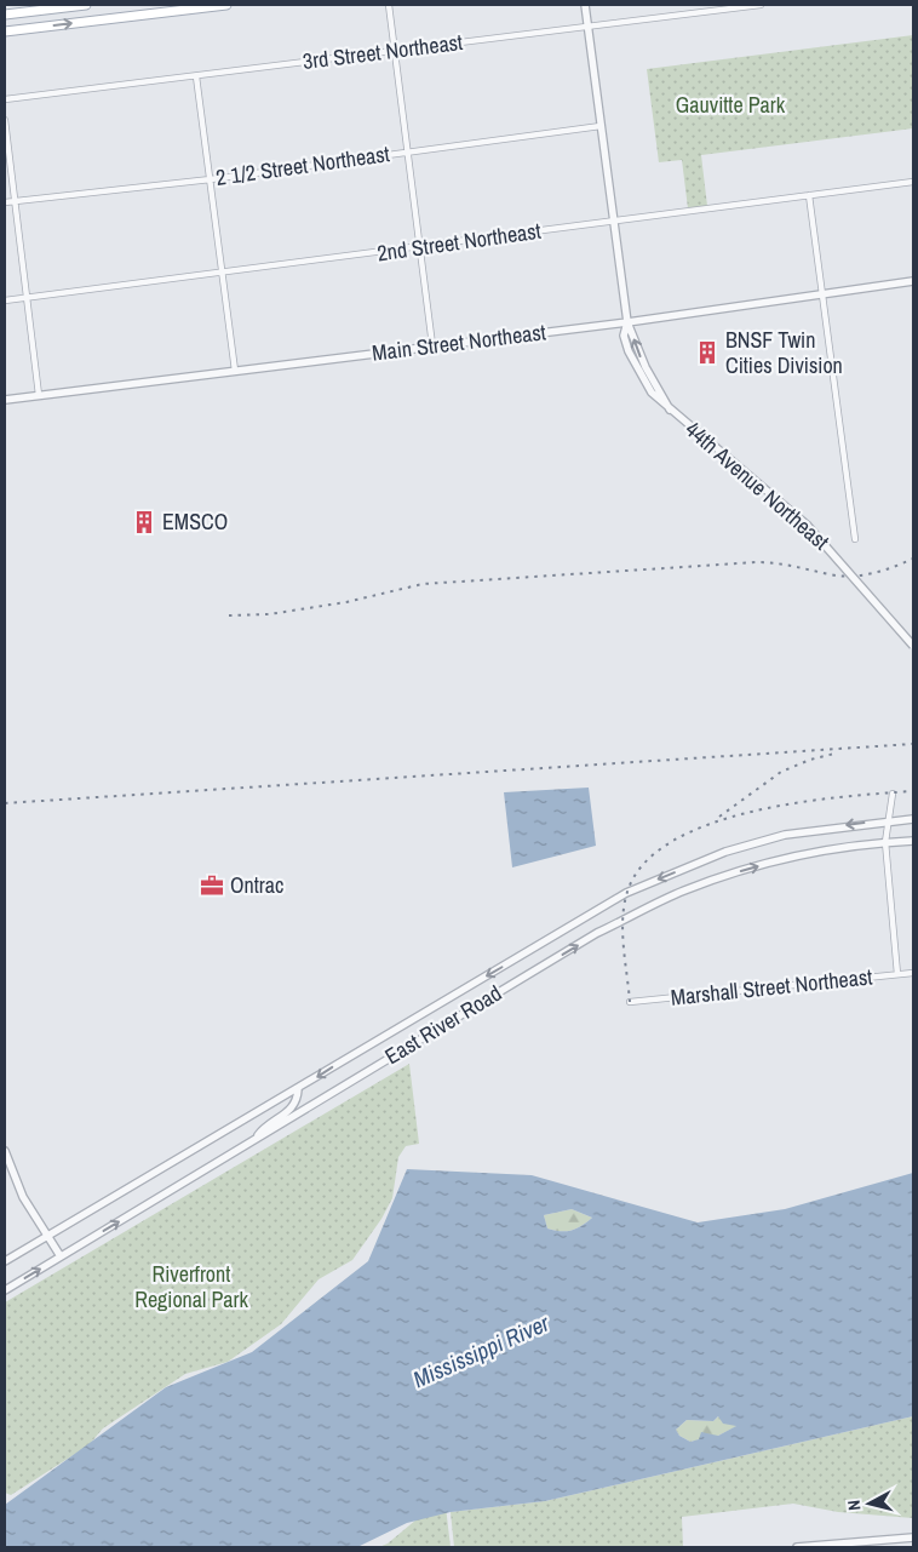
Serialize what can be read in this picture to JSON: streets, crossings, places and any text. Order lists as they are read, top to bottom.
{
  "streets": {
    "street": [
      "3rd Street Northeast",
      "2 1/2 Street Northeast",
      "2nd Street Northeast",
      "Main Street Northeast",
      "44th Avenue Northeast",
      "Marshall Street Northeast",
      "East River Road"
    ]
  },
  "crossings": [
    ["3rd Street Northeast", "44th Avenue Northeast"],
    ["2 1/2 Street Northeast", "44th Avenue Northeast"],
    ["2nd Street Northeast", "44th Avenue Northeast"],
    ["Main Street Northeast", "44th Avenue Northeast"]
  ],
  "water": ["Mississippi River"],
  "parks": ["Gauvitte Park", "Riverfront Regional Park"],
  "places": {
    "building": ["BNSF Twin Cities Division", "EMSCO"],
    "office": ["Ontrac"]
  },
  "north": "left"
}
